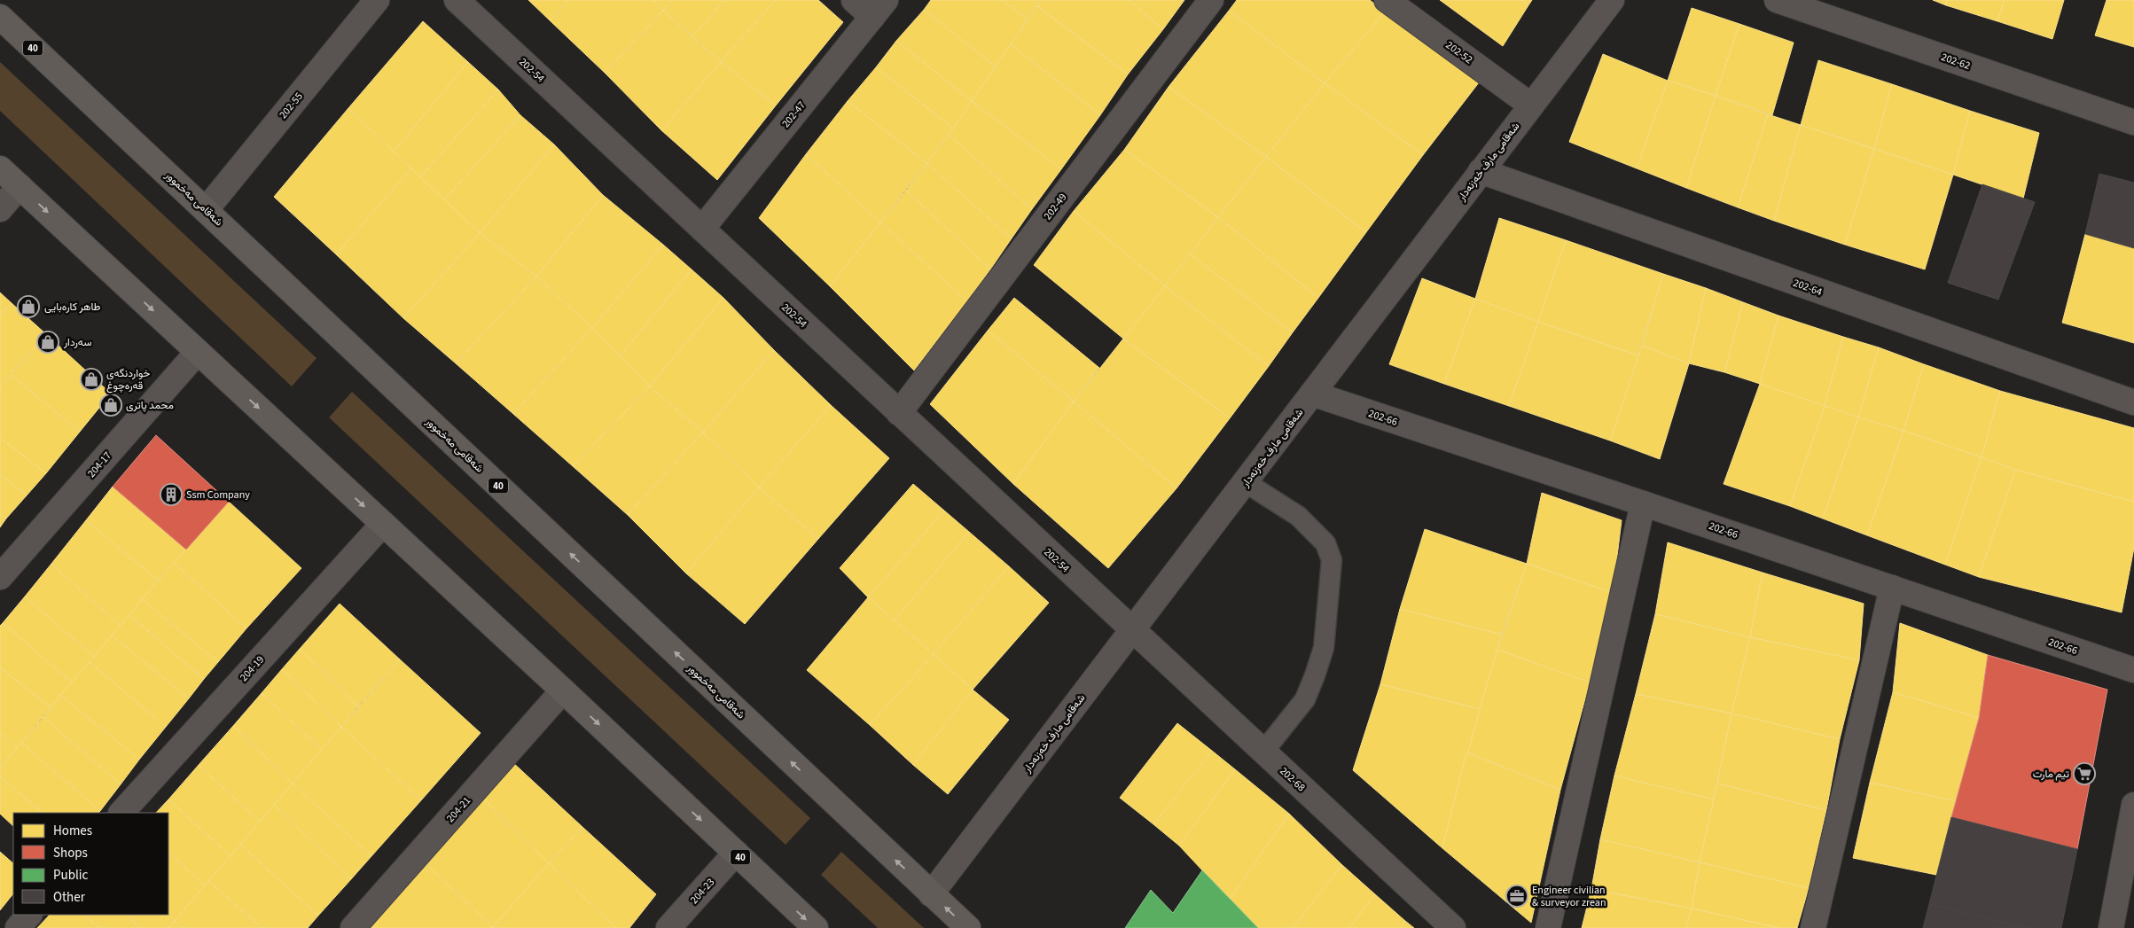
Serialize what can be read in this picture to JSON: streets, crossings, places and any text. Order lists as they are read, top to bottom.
{
  "streets": {
    "highway": ["40", "شەقامی مەخموور"],
    "street": [
      "202-52",
      "202-62",
      "202-54",
      "202-55",
      "202-47",
      "شەقامی مارف خەزنەدار",
      "202-49",
      "202-64",
      "202-66",
      "204-17",
      "204-19",
      "202-68",
      "204-21",
      "204-23"
    ]
  },
  "crossings": [
    ["40", "204-17"],
    ["40", "204-19"],
    ["40", "204-21"],
    ["40", "204-23"],
    ["202-52", "شەقامی مارف خەزنەدار"],
    ["202-54", "202-47"],
    ["202-54", "شەقامی مارف خەزنەدار"],
    ["202-54", "202-49"],
    ["202-54", "202-68"],
    ["202-55", "شەقامی مەخموور"],
    ["شەقامی مارف خەزنەدار", "شەقامی مەخموور"],
    ["شەقامی مارف خەزنەدار", "202-64"],
    ["شەقامی مارف خەزنەدار", "202-66"],
    ["شەقامی مارف خەزنەدار", "202-68"]
  ],
  "places": {
    "shop": [
      "طاهر کارەبایی",
      "سەردار",
      "خواردنگەی قەرەچوغ",
      "محمد پاتری"
    ],
    "building": ["Ssm Company"],
    "supermarket": ["تيم مارت"],
    "office": ["Engineer civilian & surveyor zrean"]
  },
  "legend": [
    "Homes",
    "Shops",
    "Public",
    "Other"
  ]
}
